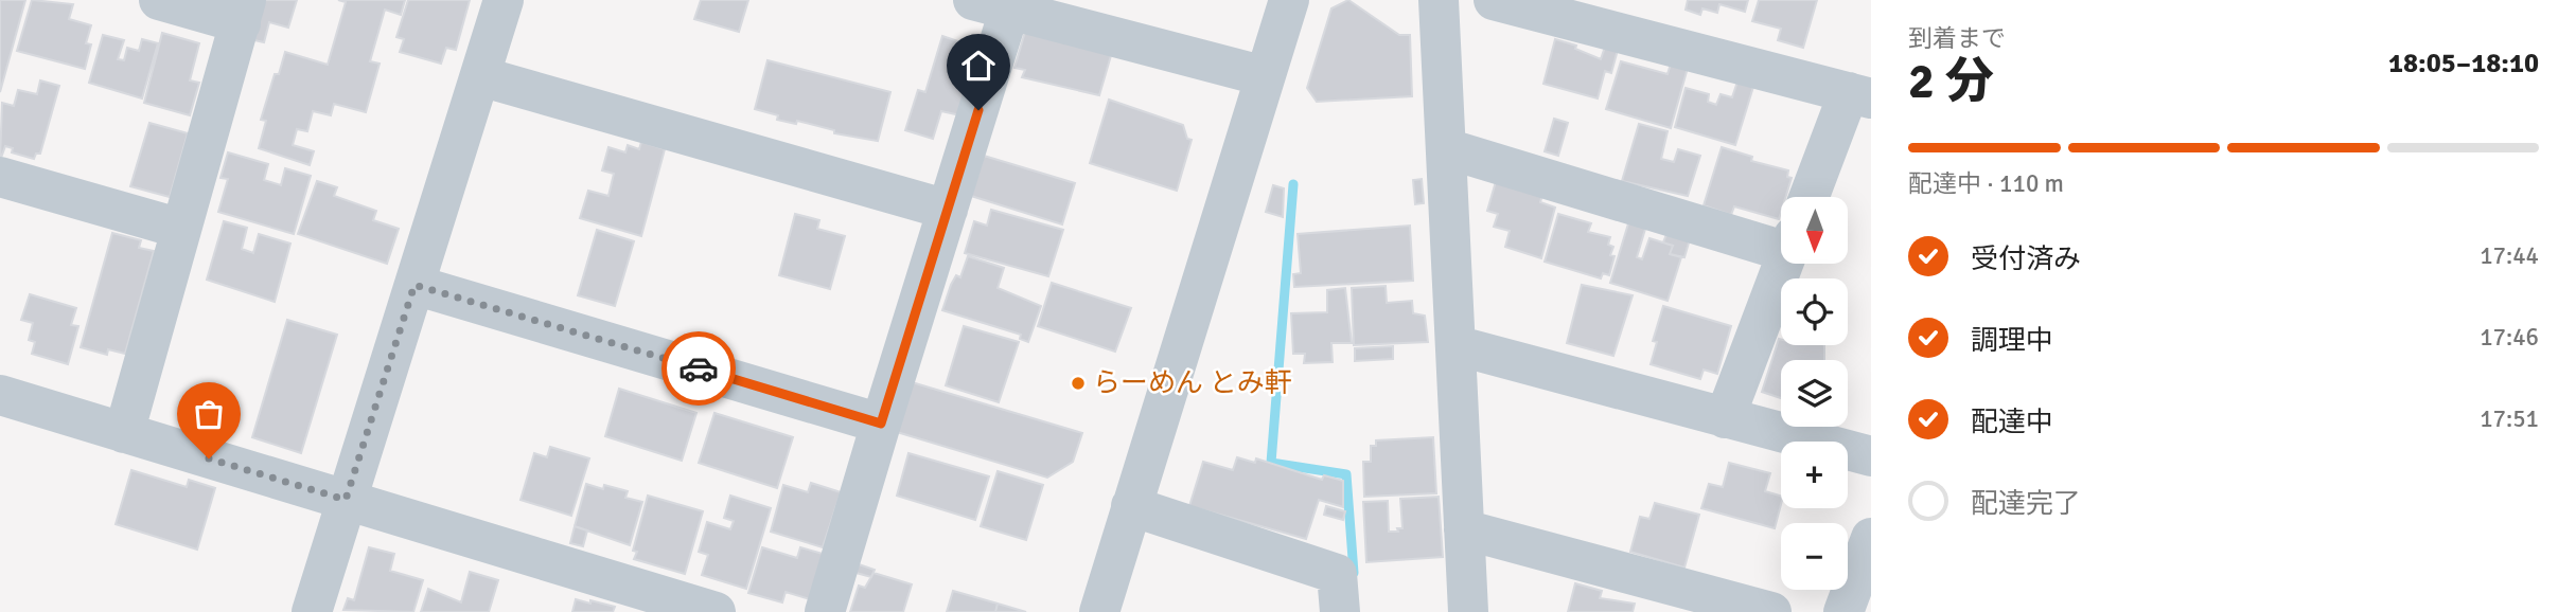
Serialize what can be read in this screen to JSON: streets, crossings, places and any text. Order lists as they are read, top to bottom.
{
  "places": ["らーめん とみ軒"],
  "north": "bottom",
  "page": {
    "heading": ["2 分", "到着まで", "18:05–18:10"],
    "bar": "配達中 · 110 m",
    "map_buttons": ["+", "−"],
    "list": [
      ["受付済み", "17:44"],
      ["調理中", "17:46"],
      ["配達中", "17:51"],
      "配達完了"
    ]
  }
}
